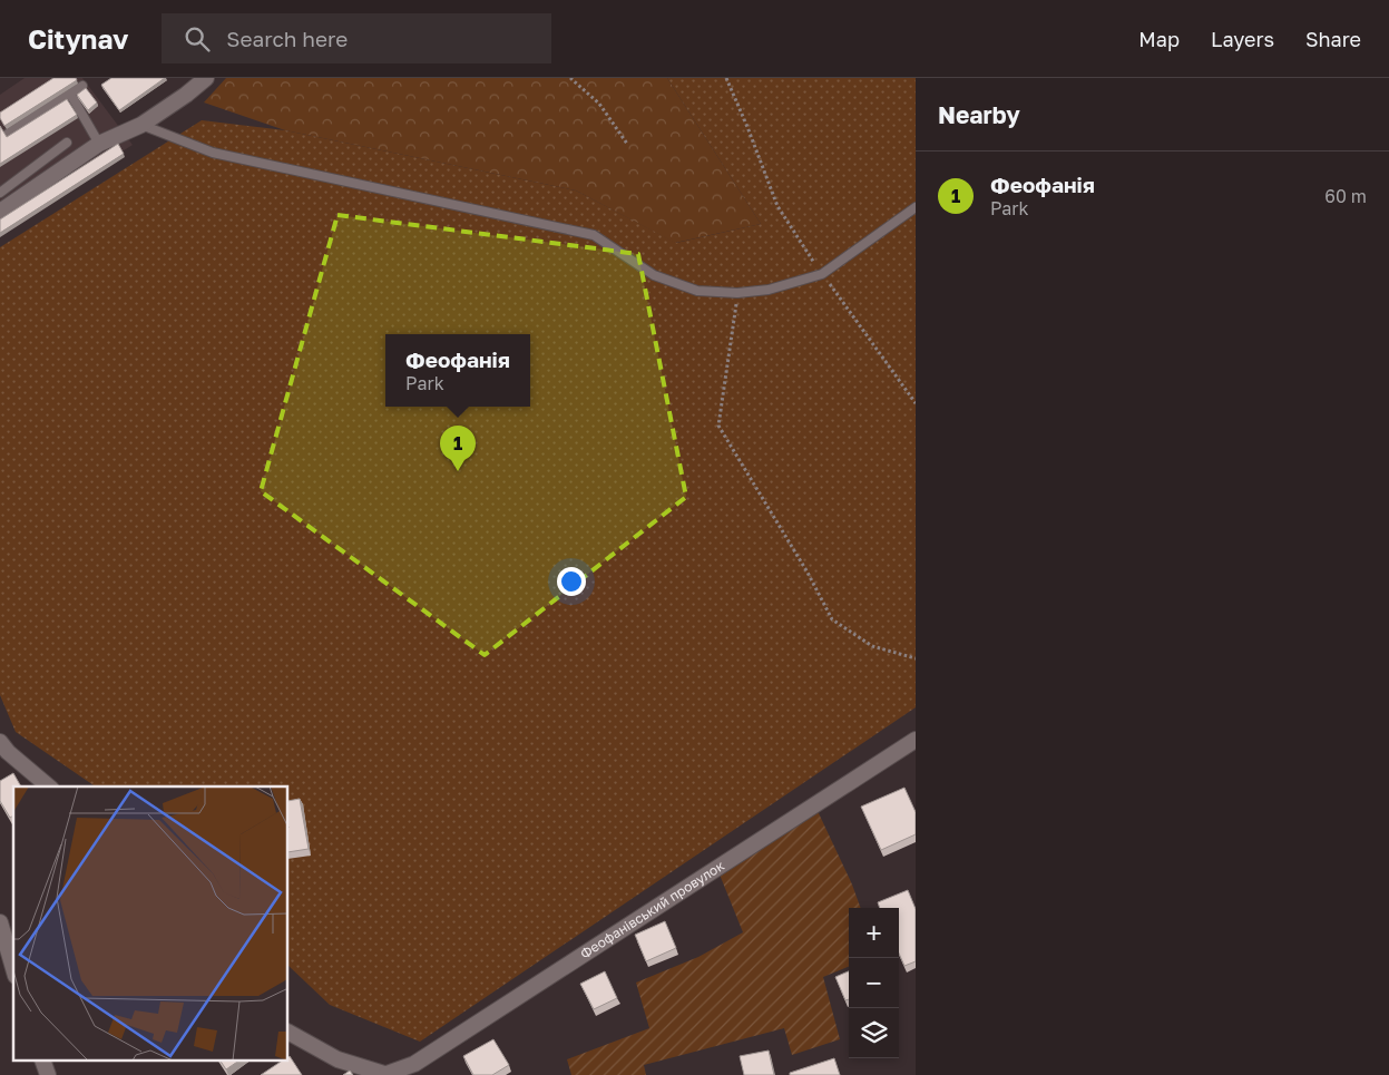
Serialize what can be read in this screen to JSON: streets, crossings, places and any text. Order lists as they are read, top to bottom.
{
  "streets": {
    "street": ["Феофанівський провулок"]
  },
  "page": {
    "header": "Citynav",
    "search": "Search here",
    "nav": ["Map", "Layers", "Share"],
    "heading": "Nearby",
    "list": [
      {
        "mark": "1",
        "name": "Феофанія",
        "note": "Park",
        "value": "60 m"
      }
    ],
    "popup": ["Феофанія", "Park"],
    "pins": "1",
    "map_buttons": ["+", "−"]
  }
}
